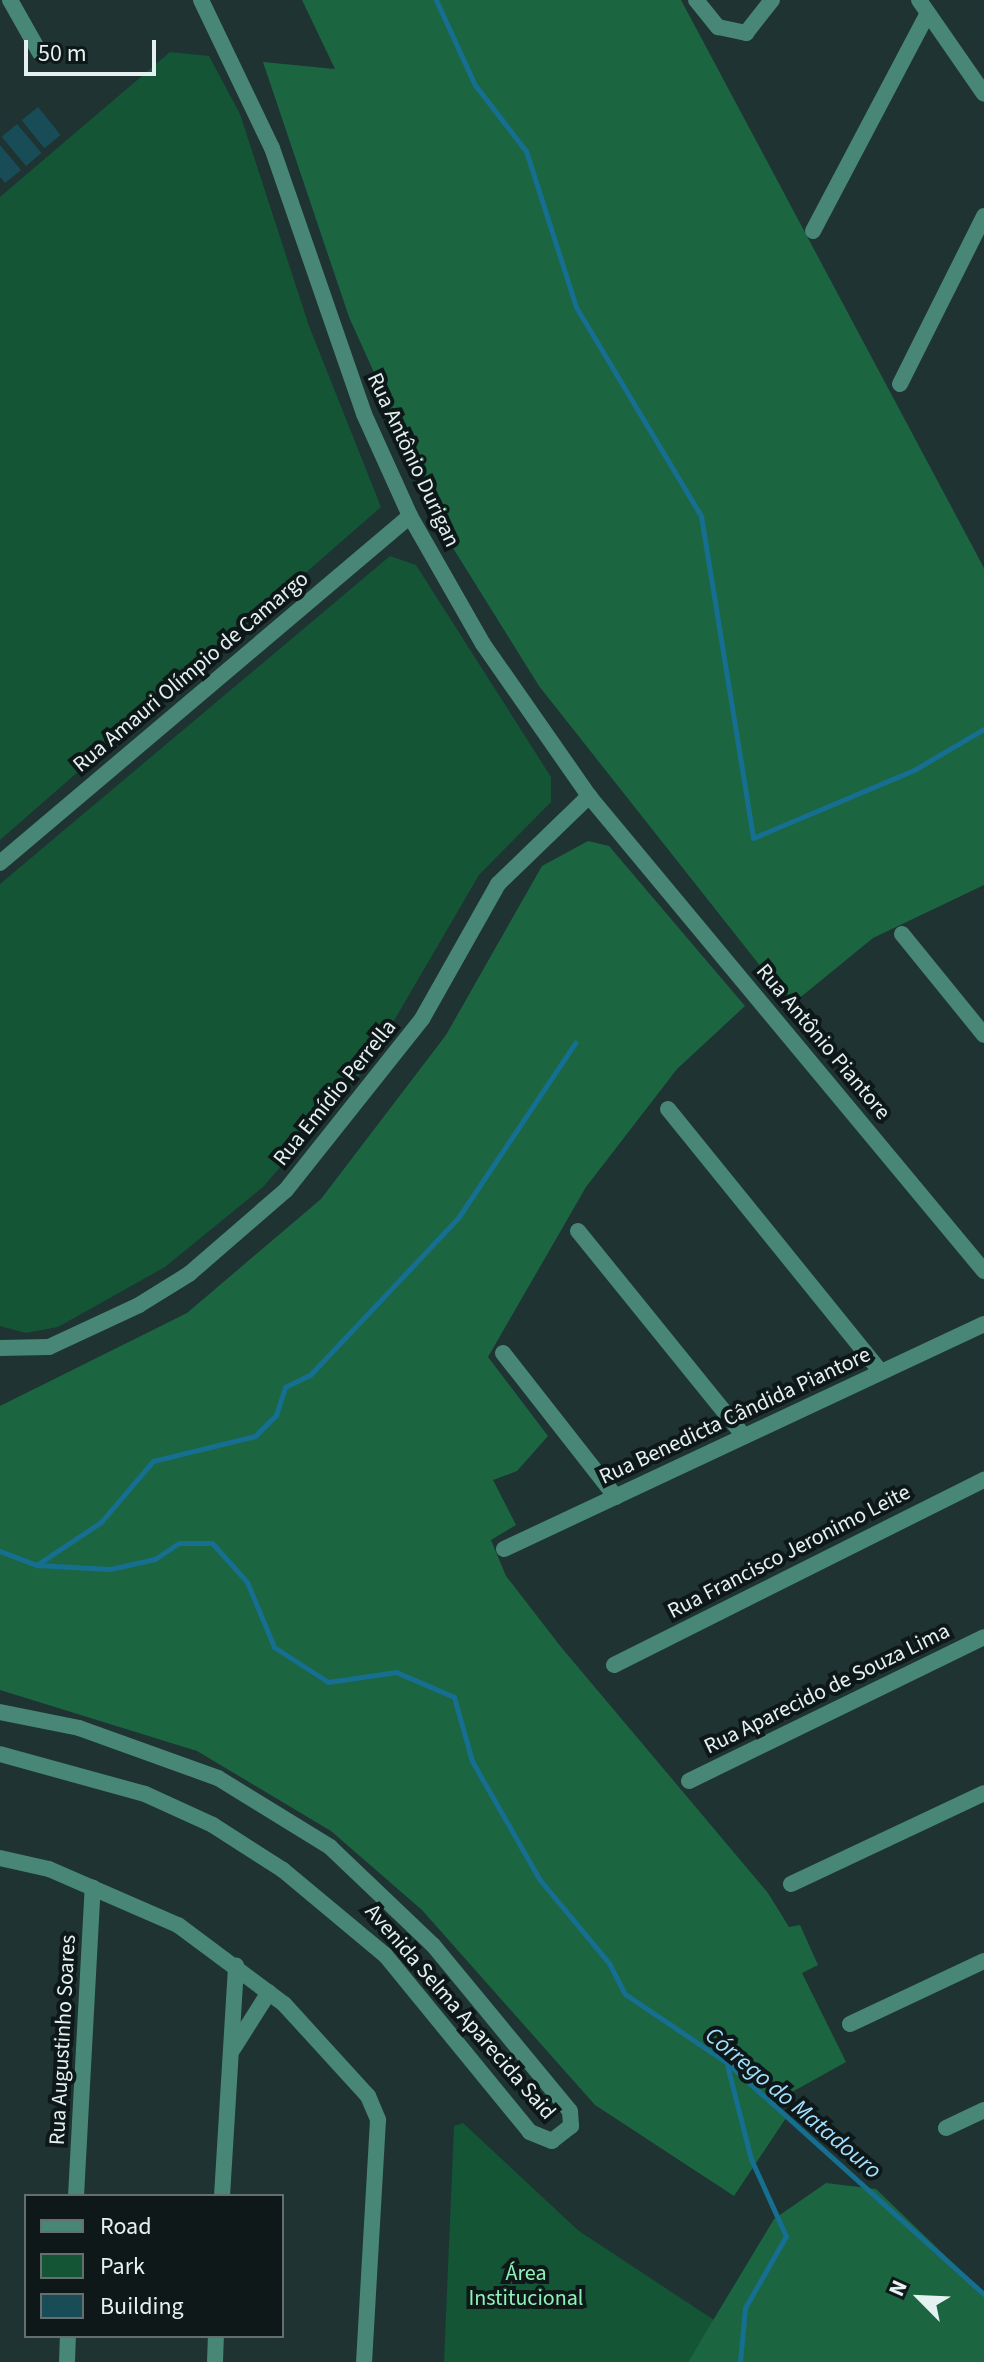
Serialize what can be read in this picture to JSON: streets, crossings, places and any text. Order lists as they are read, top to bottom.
{
  "streets": {
    "street": [
      "Rua Antônio Durigan",
      "Rua Amauri Olímpio de Camargo",
      "Rua Antônio Piantore",
      "Rua Emídio Perrella",
      "Rua Benedicta Cândida Piantore",
      "Rua Francisco Jeronimo Leite",
      "Rua Aparecido de Souza Lima",
      "Avenida Selma Aparecida Said",
      "Rua Augustinho Soares"
    ]
  },
  "crossings": [
    ["Rua Antônio Durigan", "Rua Amauri Olímpio de Camargo"],
    ["Rua Antônio Durigan", "Rua Antônio Piantore"],
    ["Rua Antônio Durigan", "Rua Emídio Perrella"]
  ],
  "water": ["Córrego do Matadouro"],
  "parks": ["Área Institucional"],
  "legend": ["Road", "Park", "Building"],
  "scale_bar": "50 m",
  "north": "top left"
}
